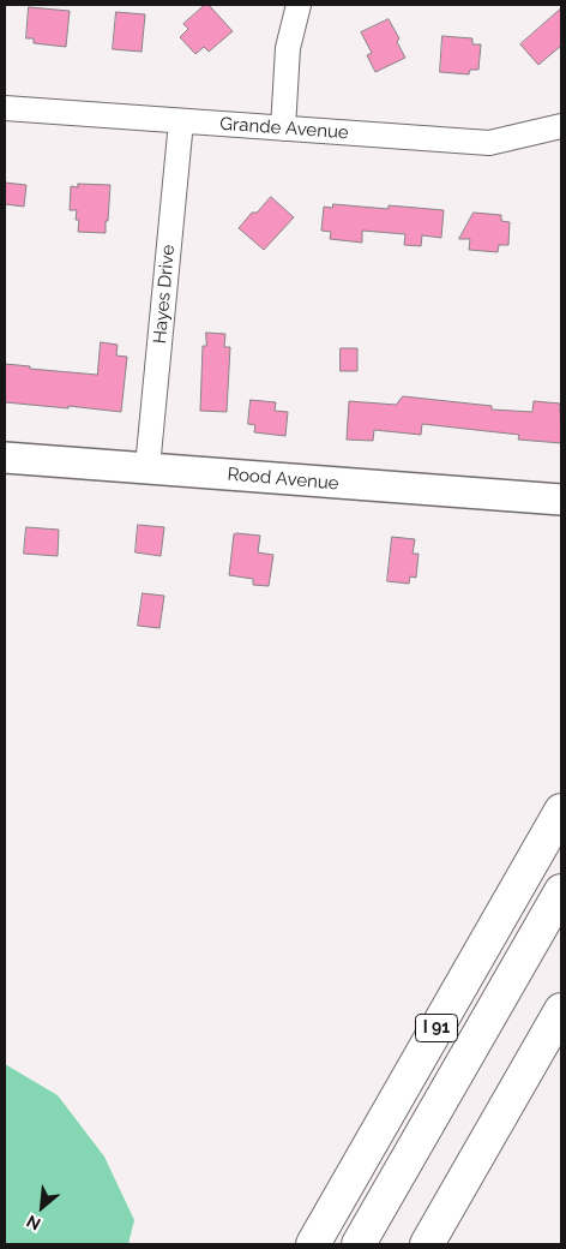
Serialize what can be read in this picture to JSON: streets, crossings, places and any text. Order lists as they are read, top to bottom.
{
  "streets": {
    "highway": ["I 91"],
    "street": ["Grande Avenue", "Hayes Drive", "Rood Avenue"]
  },
  "crossings": [
    ["Grande Avenue", "Hayes Drive"],
    ["Hayes Drive", "Rood Avenue"]
  ],
  "north": "bottom left"
}
